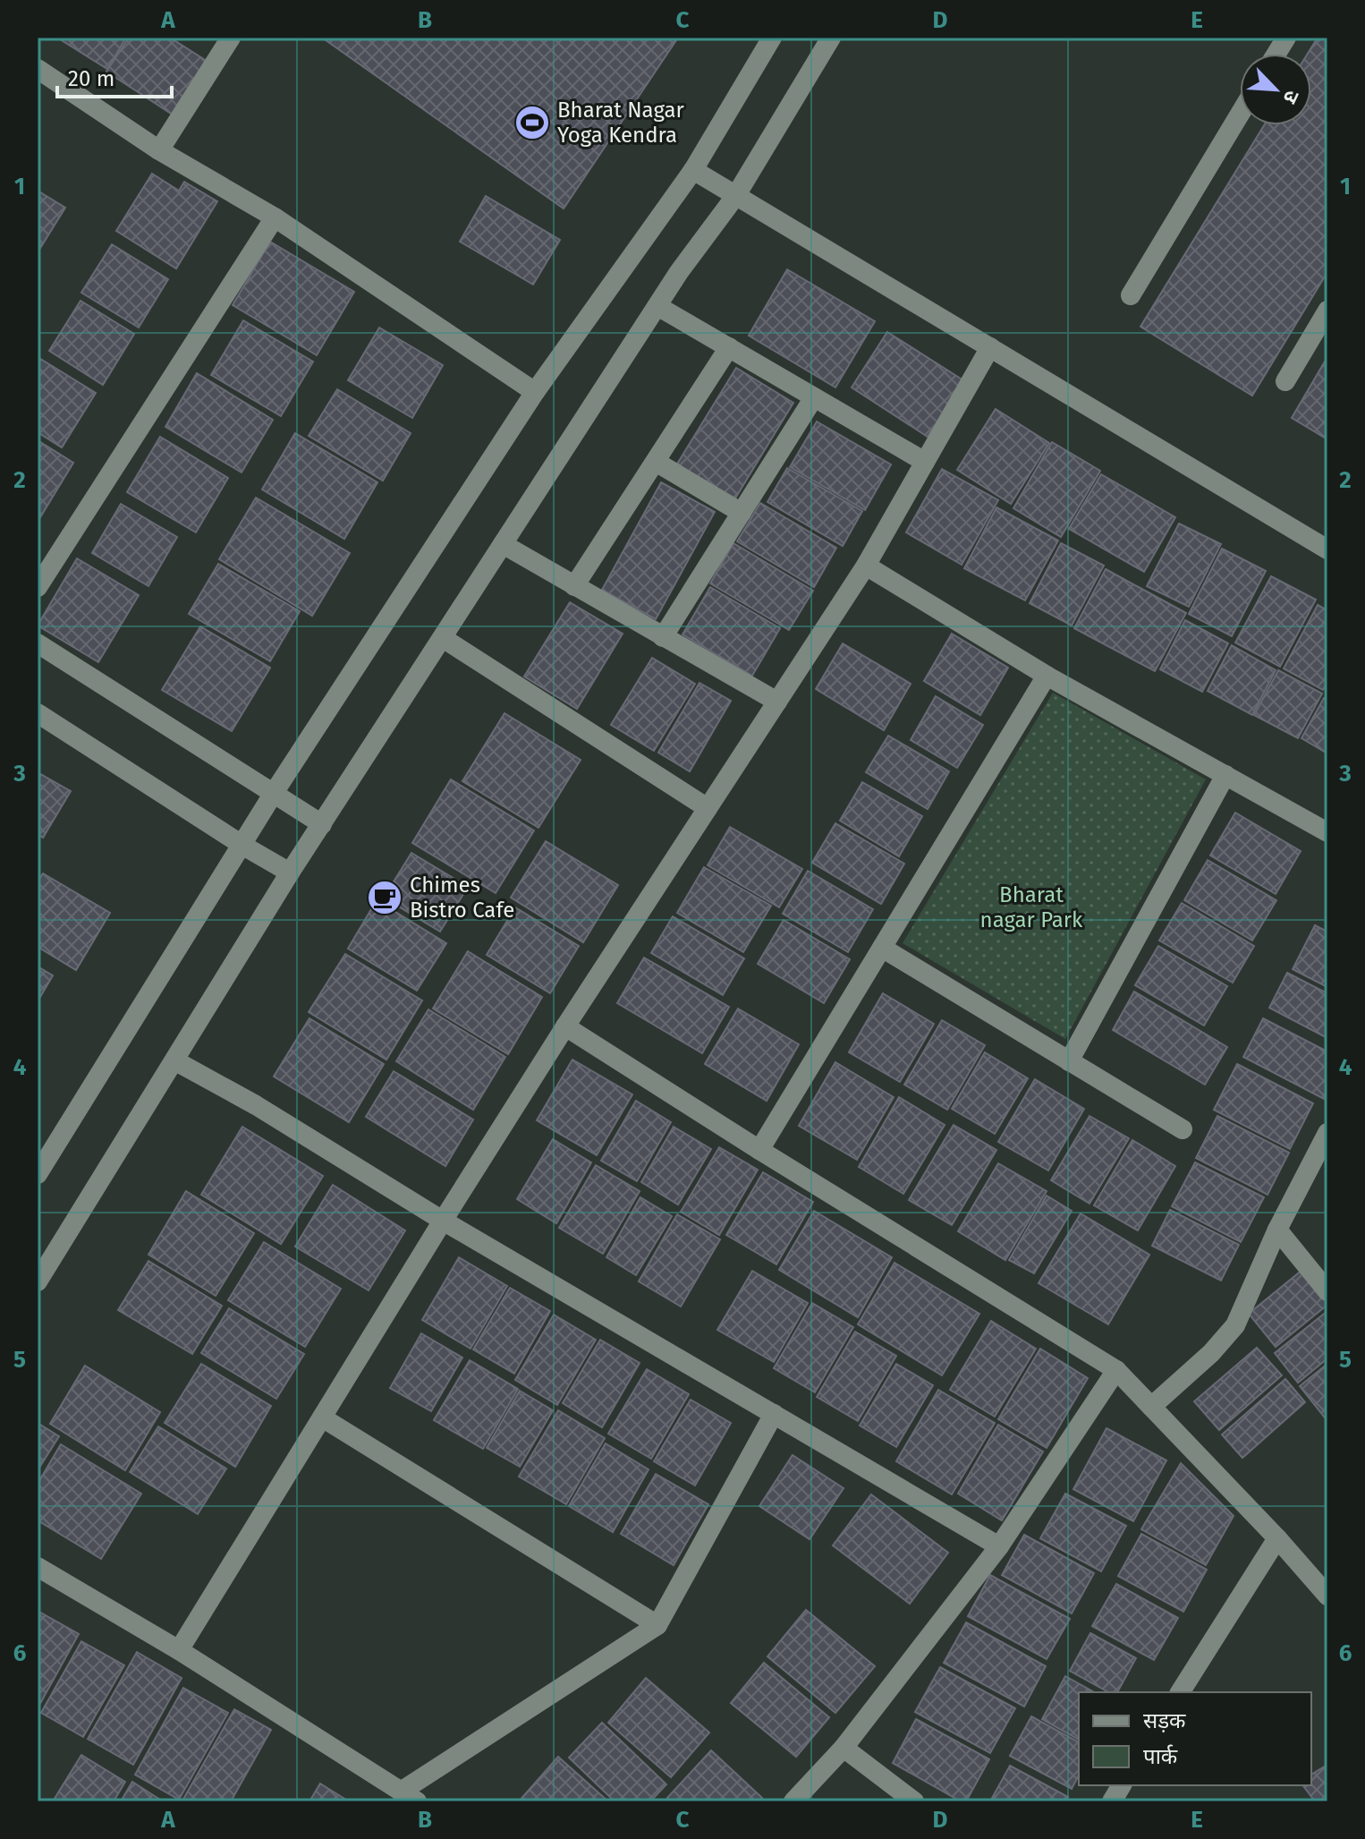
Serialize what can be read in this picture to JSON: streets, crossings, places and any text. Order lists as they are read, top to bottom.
{
  "parks": ["Bharat nagar Park"],
  "places": {
    "sports": ["Bharat Nagar Yoga Kendra"],
    "cafe": ["Chimes Bistro Cafe"]
  },
  "legend": ["सड़क", "पार्क"],
  "scale_bar": "20 m",
  "north": "bottom right",
  "grid": {
    "columns": [
      "A",
      "B",
      "C",
      "D",
      "E"
    ],
    "rows": [
      "1",
      "2",
      "3",
      "4",
      "5",
      "6"
    ]
  }
}
